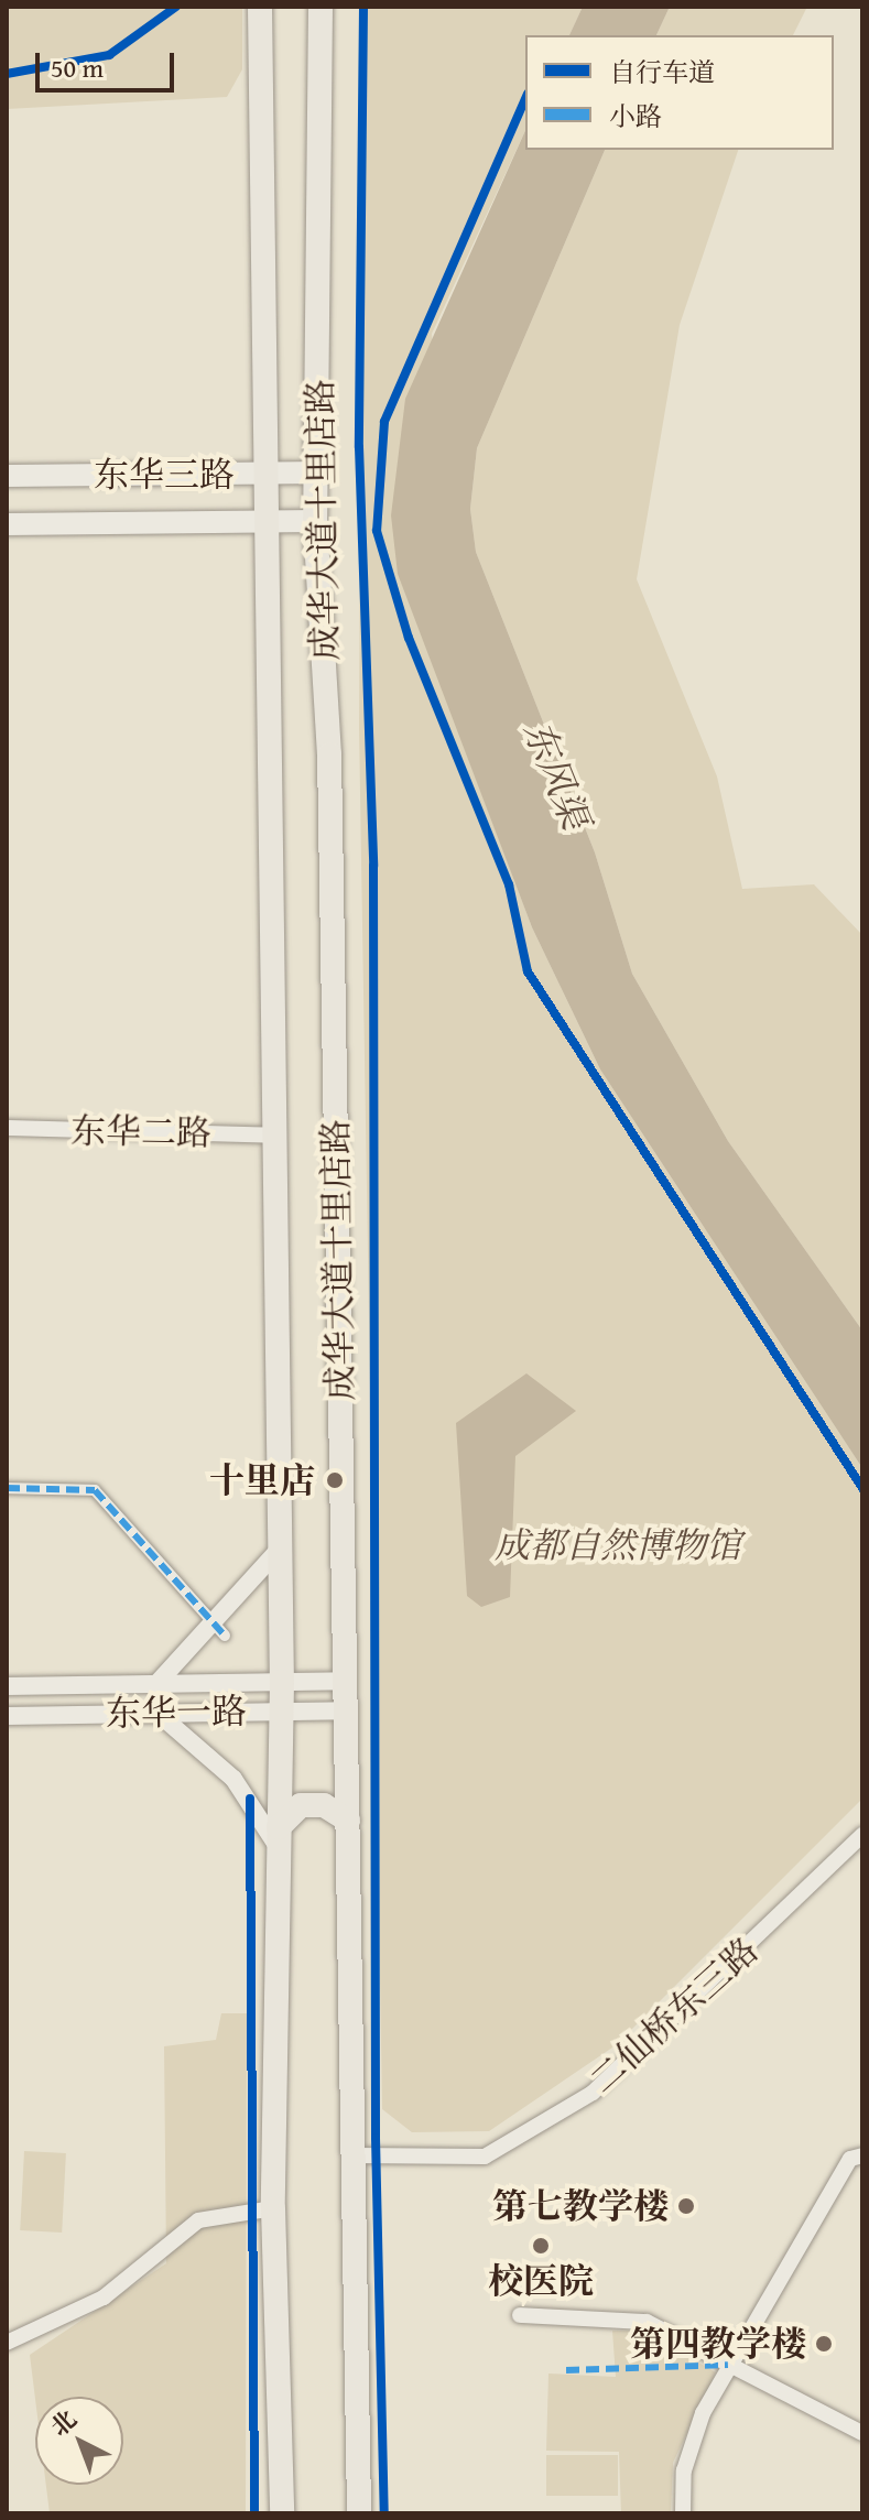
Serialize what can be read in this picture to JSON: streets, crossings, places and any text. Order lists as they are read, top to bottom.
{
  "streets": {
    "main road": ["东华三路", "成华大道十里店路"],
    "street": ["东华二路", "东华一路", "二仙桥东三路"]
  },
  "crossings": [
    ["东华三路", "成华大道十里店路"],
    ["成华大道十里店路", "东华二路"],
    ["成华大道十里店路", "东华一路"],
    ["成华大道十里店路", "二仙桥东三路"]
  ],
  "water": ["东风渠"],
  "parks": ["成都自然博物馆"],
  "places": [
    "十里店",
    "第七教学楼",
    "校医院",
    "第四教学楼"
  ],
  "legend": ["自行车道", "小路"],
  "scale_bar": "50 m",
  "north": "top left"
}
